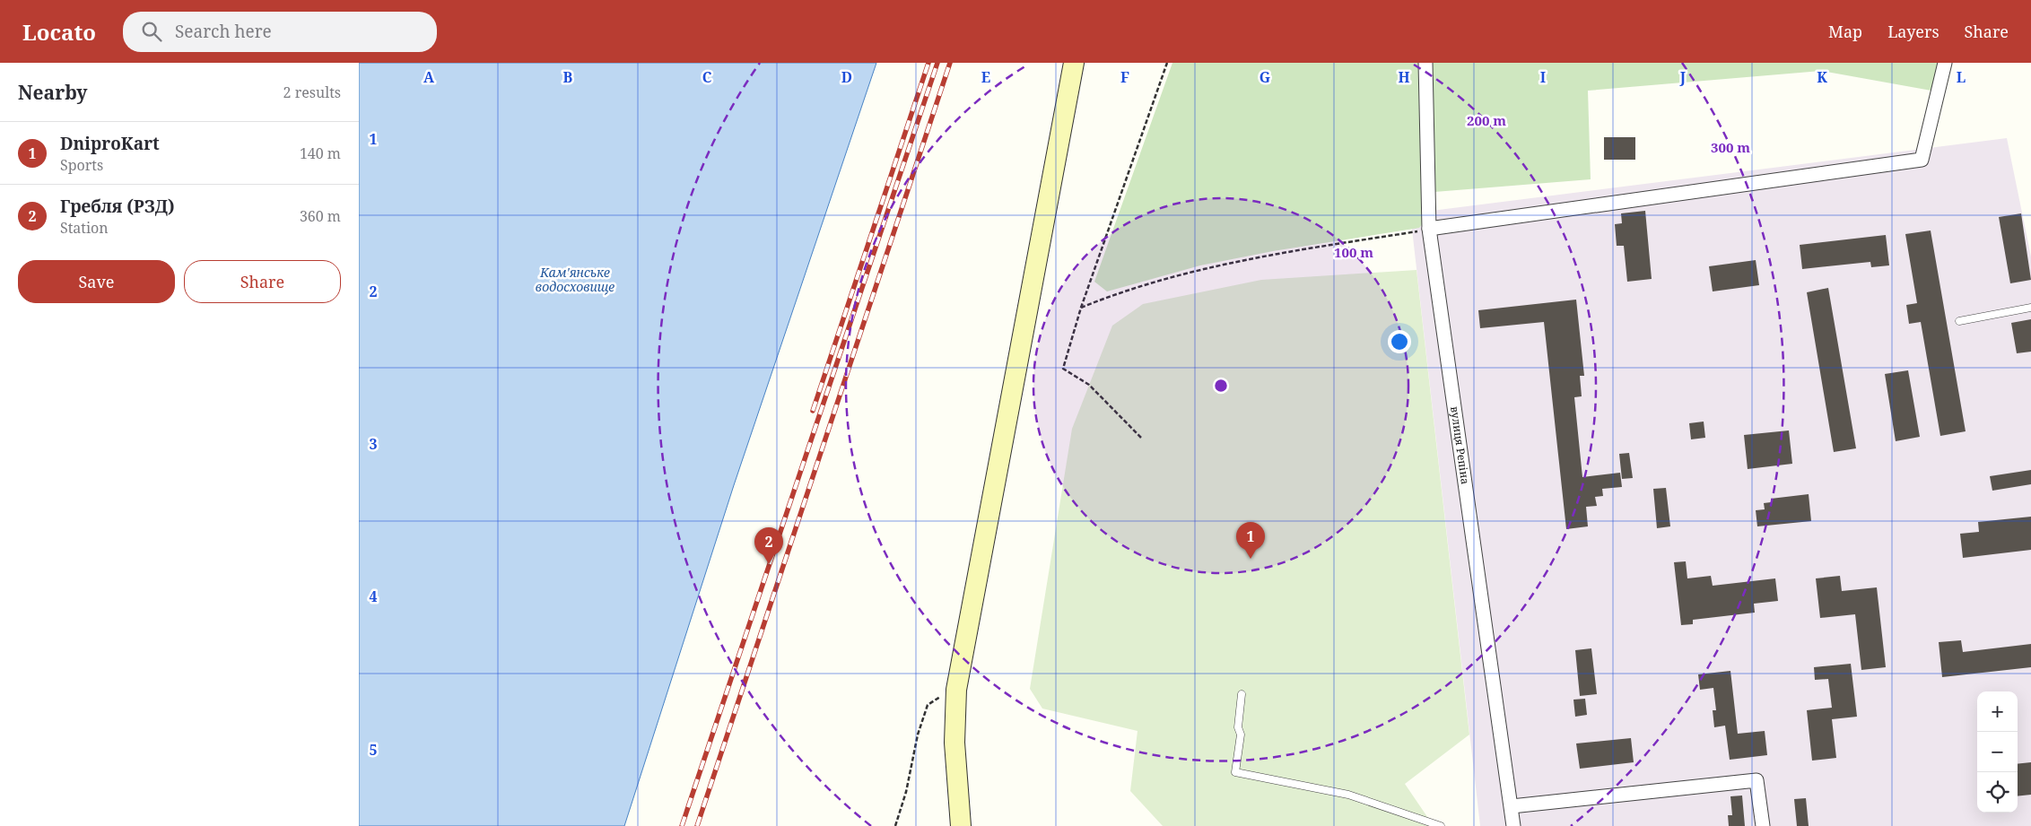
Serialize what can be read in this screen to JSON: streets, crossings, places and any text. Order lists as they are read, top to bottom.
{
  "streets": {
    "street": ["вулиця Репіна"]
  },
  "water": ["Кам'янське водосховище"],
  "page": {
    "header": "Locato",
    "search": "Search here",
    "nav": ["Map", "Layers", "Share"],
    "heading": ["Nearby", "2 results"],
    "list": [
      {
        "mark": "1",
        "name": "DniproKart",
        "note": "Sports",
        "value": "140 m"
      },
      {
        "mark": "2",
        "name": "Гребля (РЗД)",
        "note": "Station",
        "value": "360 m"
      }
    ],
    "buttons": ["Save", "Share"],
    "pins": ["1", "2"],
    "map_buttons": ["+", "−"]
  },
  "grid": {
    "columns": [
      "A",
      "B",
      "C",
      "D",
      "E",
      "F",
      "G",
      "H",
      "I",
      "J",
      "K",
      "L"
    ],
    "rows": [
      "1",
      "2",
      "3",
      "4",
      "5"
    ]
  },
  "rings": ["200 m", "300 m", "100 m"]
}
